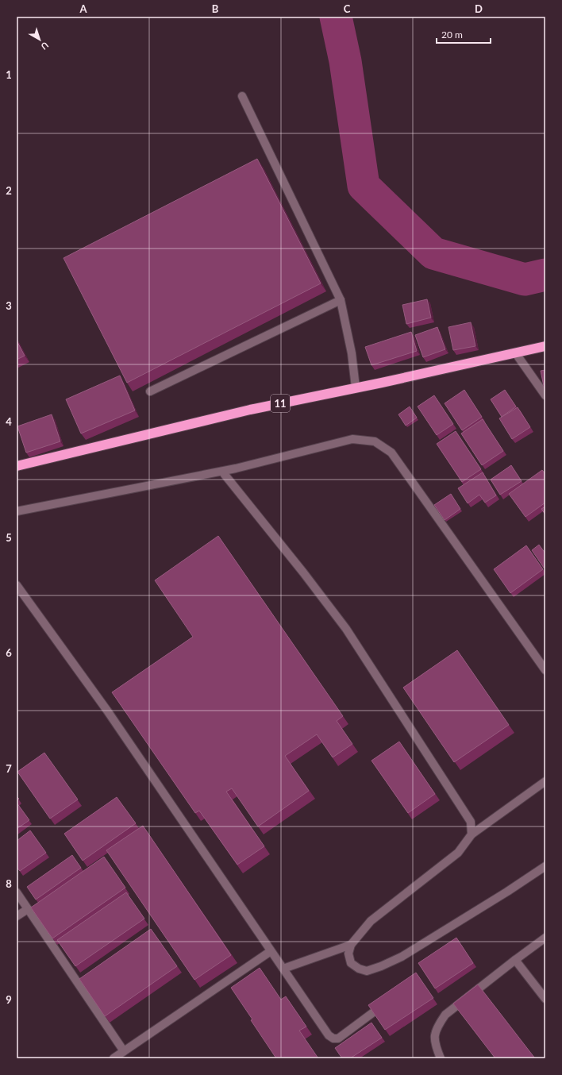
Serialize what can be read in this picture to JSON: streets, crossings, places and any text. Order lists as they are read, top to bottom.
{
  "streets": {
    "highway": ["11"]
  },
  "scale_bar": "20 m",
  "north": "bottom right",
  "grid": {
    "columns": [
      "A",
      "B",
      "C",
      "D"
    ],
    "rows": [
      "1",
      "2",
      "3",
      "4",
      "5",
      "6",
      "7",
      "8",
      "9"
    ]
  }
}
